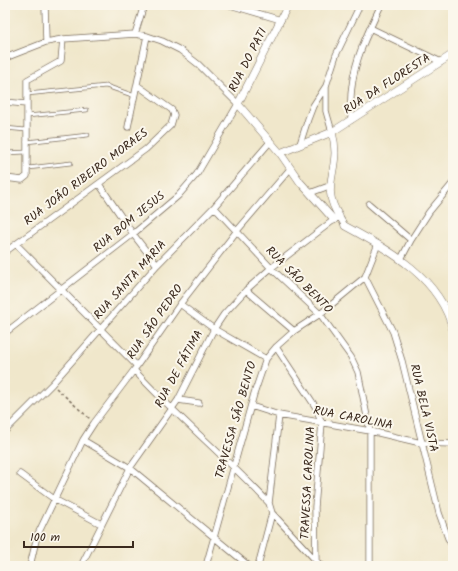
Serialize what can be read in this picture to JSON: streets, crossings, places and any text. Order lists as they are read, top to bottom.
{
  "streets": {
    "street": [
      "RUA DO PATI",
      "RUA DA FLORESTA",
      "RUA JOÃO RIBEIRO MORAES",
      "RUA BOM JESUS",
      "RUA SANTA MARIA",
      "RUA SÃO BENTO",
      "RUA SÃO PEDRO",
      "RUA DE FÁTIMA",
      "RUA BELA VISTA",
      "RUA CAROLINA",
      "TRAVESSA SÃO BENTO",
      "TRAVESSA CAROLINA"
    ]
  },
  "crossings": [
    ["RUA DO PATI", "RUA BOM JESUS"],
    ["RUA SANTA MARIA", "RUA SÃO BENTO"],
    ["RUA SÃO BENTO", "RUA SÃO PEDRO"],
    ["RUA SÃO BENTO", "RUA DE FÁTIMA"],
    ["RUA SÃO BENTO", "RUA CAROLINA"],
    ["RUA SÃO BENTO", "TRAVESSA SÃO BENTO"],
    ["RUA BELA VISTA", "RUA CAROLINA"],
    ["RUA BELA VISTA", "TRAVESSA SÃO BENTO"],
    ["RUA CAROLINA", "TRAVESSA SÃO BENTO"],
    ["RUA CAROLINA", "TRAVESSA CAROLINA"],
    ["TRAVESSA SÃO BENTO", "TRAVESSA CAROLINA"]
  ],
  "scale_bar": "100 m"
}
